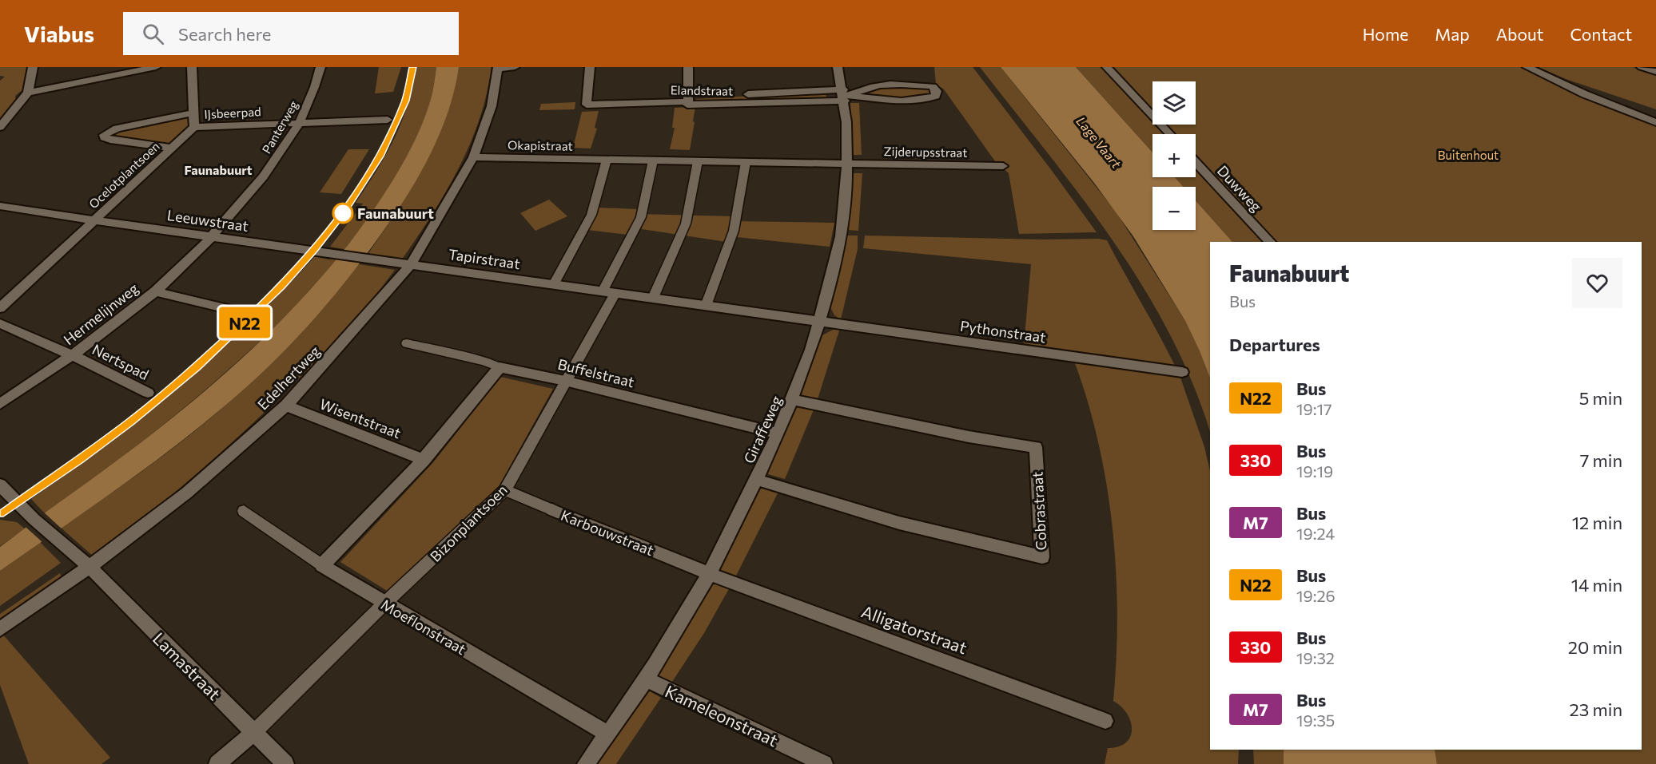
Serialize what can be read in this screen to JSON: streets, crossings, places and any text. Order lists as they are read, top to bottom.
{
  "streets": {
    "street": [
      "Elandstraat",
      "IJsbeerpad",
      "Panterweg",
      "Okapistraat",
      "Zijderupsstraat",
      "Ocelotplantsoen",
      "Duwweg",
      "Leeuwstraat",
      "Tapirstraat",
      "Hermelijnweg",
      "Pythonstraat",
      "Nertspad",
      "Buffelstraat",
      "Edelhertweg",
      "Wisentstraat",
      "Giraffeweg",
      "Cobrastraat",
      "Bizonplantsoen",
      "Karbouwstraat",
      "Moeflonstraat",
      "Alligatorstraat",
      "Lamastraat",
      "Kameleonstraat"
    ]
  },
  "crossings": [
    ["Elandstraat", "Giraffeweg"],
    ["IJsbeerpad", "Panterweg"],
    ["IJsbeerpad", "Ocelotplantsoen"],
    ["Panterweg", "Leeuwstraat"],
    ["Panterweg", "Hermelijnweg"],
    ["Okapistraat", "Zijderupsstraat"],
    ["Okapistraat", "Edelhertweg"],
    ["Okapistraat", "Giraffeweg"],
    ["Zijderupsstraat", "Giraffeweg"],
    ["Ocelotplantsoen", "Leeuwstraat"],
    ["Leeuwstraat", "Tapirstraat"],
    ["Leeuwstraat", "Hermelijnweg"],
    ["Leeuwstraat", "Edelhertweg"],
    ["Tapirstraat", "Pythonstraat"],
    ["Tapirstraat", "Edelhertweg"],
    ["Tapirstraat", "Giraffeweg"],
    ["Tapirstraat", "Bizonplantsoen"],
    ["Hermelijnweg", "Nertspad"],
    ["Pythonstraat", "Giraffeweg"],
    ["Buffelstraat", "Giraffeweg"],
    ["Buffelstraat", "Bizonplantsoen"],
    ["Edelhertweg", "Wisentstraat"],
    ["Edelhertweg", "Lamastraat"],
    ["Giraffeweg", "Cobrastraat"],
    ["Giraffeweg", "Karbouwstraat"],
    ["Giraffeweg", "Moeflonstraat"],
    ["Giraffeweg", "Alligatorstraat"],
    ["Giraffeweg", "Kameleonstraat"],
    ["Bizonplantsoen", "Karbouwstraat"],
    ["Bizonplantsoen", "Moeflonstraat"],
    ["Bizonplantsoen", "Lamastraat"],
    ["Karbouwstraat", "Alligatorstraat"]
  ],
  "districts": ["Faunabuurt"],
  "water": ["Lage Vaart"],
  "parks": ["Buitenhout"],
  "places": ["Faunabuurt"],
  "lines": ["bus line N22"],
  "page": {
    "header": "Viabus",
    "search": "Search here",
    "nav": [
      "Home",
      "Map",
      "About",
      "Contact"
    ],
    "on_map": "N22",
    "map_buttons": ["+", "−"],
    "heading": [
      ["Faunabuurt", "Bus"],
      "Departures"
    ],
    "list": [
      {
        "mark": "N22",
        "name": "Bus",
        "note": "19:17",
        "value": "5 min"
      },
      {
        "mark": "330",
        "name": "Bus",
        "note": "19:19",
        "value": "7 min"
      },
      {
        "mark": "M7",
        "name": "Bus",
        "note": "19:24",
        "value": "12 min"
      },
      {
        "mark": "N22",
        "name": "Bus",
        "note": "19:26",
        "value": "14 min"
      },
      {
        "mark": "330",
        "name": "Bus",
        "note": "19:32",
        "value": "20 min"
      },
      {
        "mark": "M7",
        "name": "Bus",
        "note": "19:35",
        "value": "23 min"
      }
    ]
  }
}
